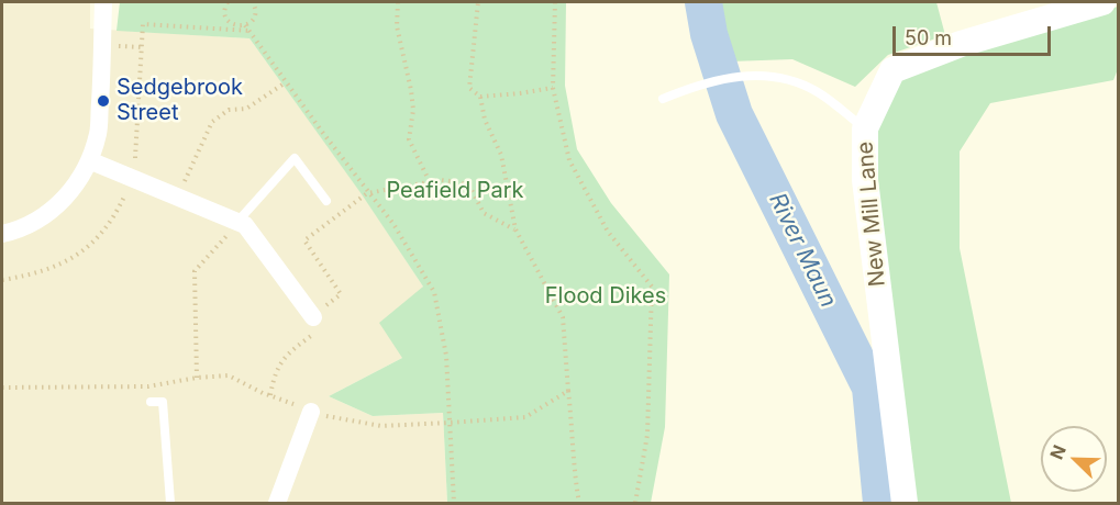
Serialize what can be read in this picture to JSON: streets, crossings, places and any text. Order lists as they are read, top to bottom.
{
  "streets": {
    "street": ["New Mill Lane"]
  },
  "water": ["River Maun"],
  "parks": ["Peafield Park", "Flood Dikes"],
  "places": ["Sedgebrook Street"],
  "scale_bar": "50 m",
  "north": "top left"
}
